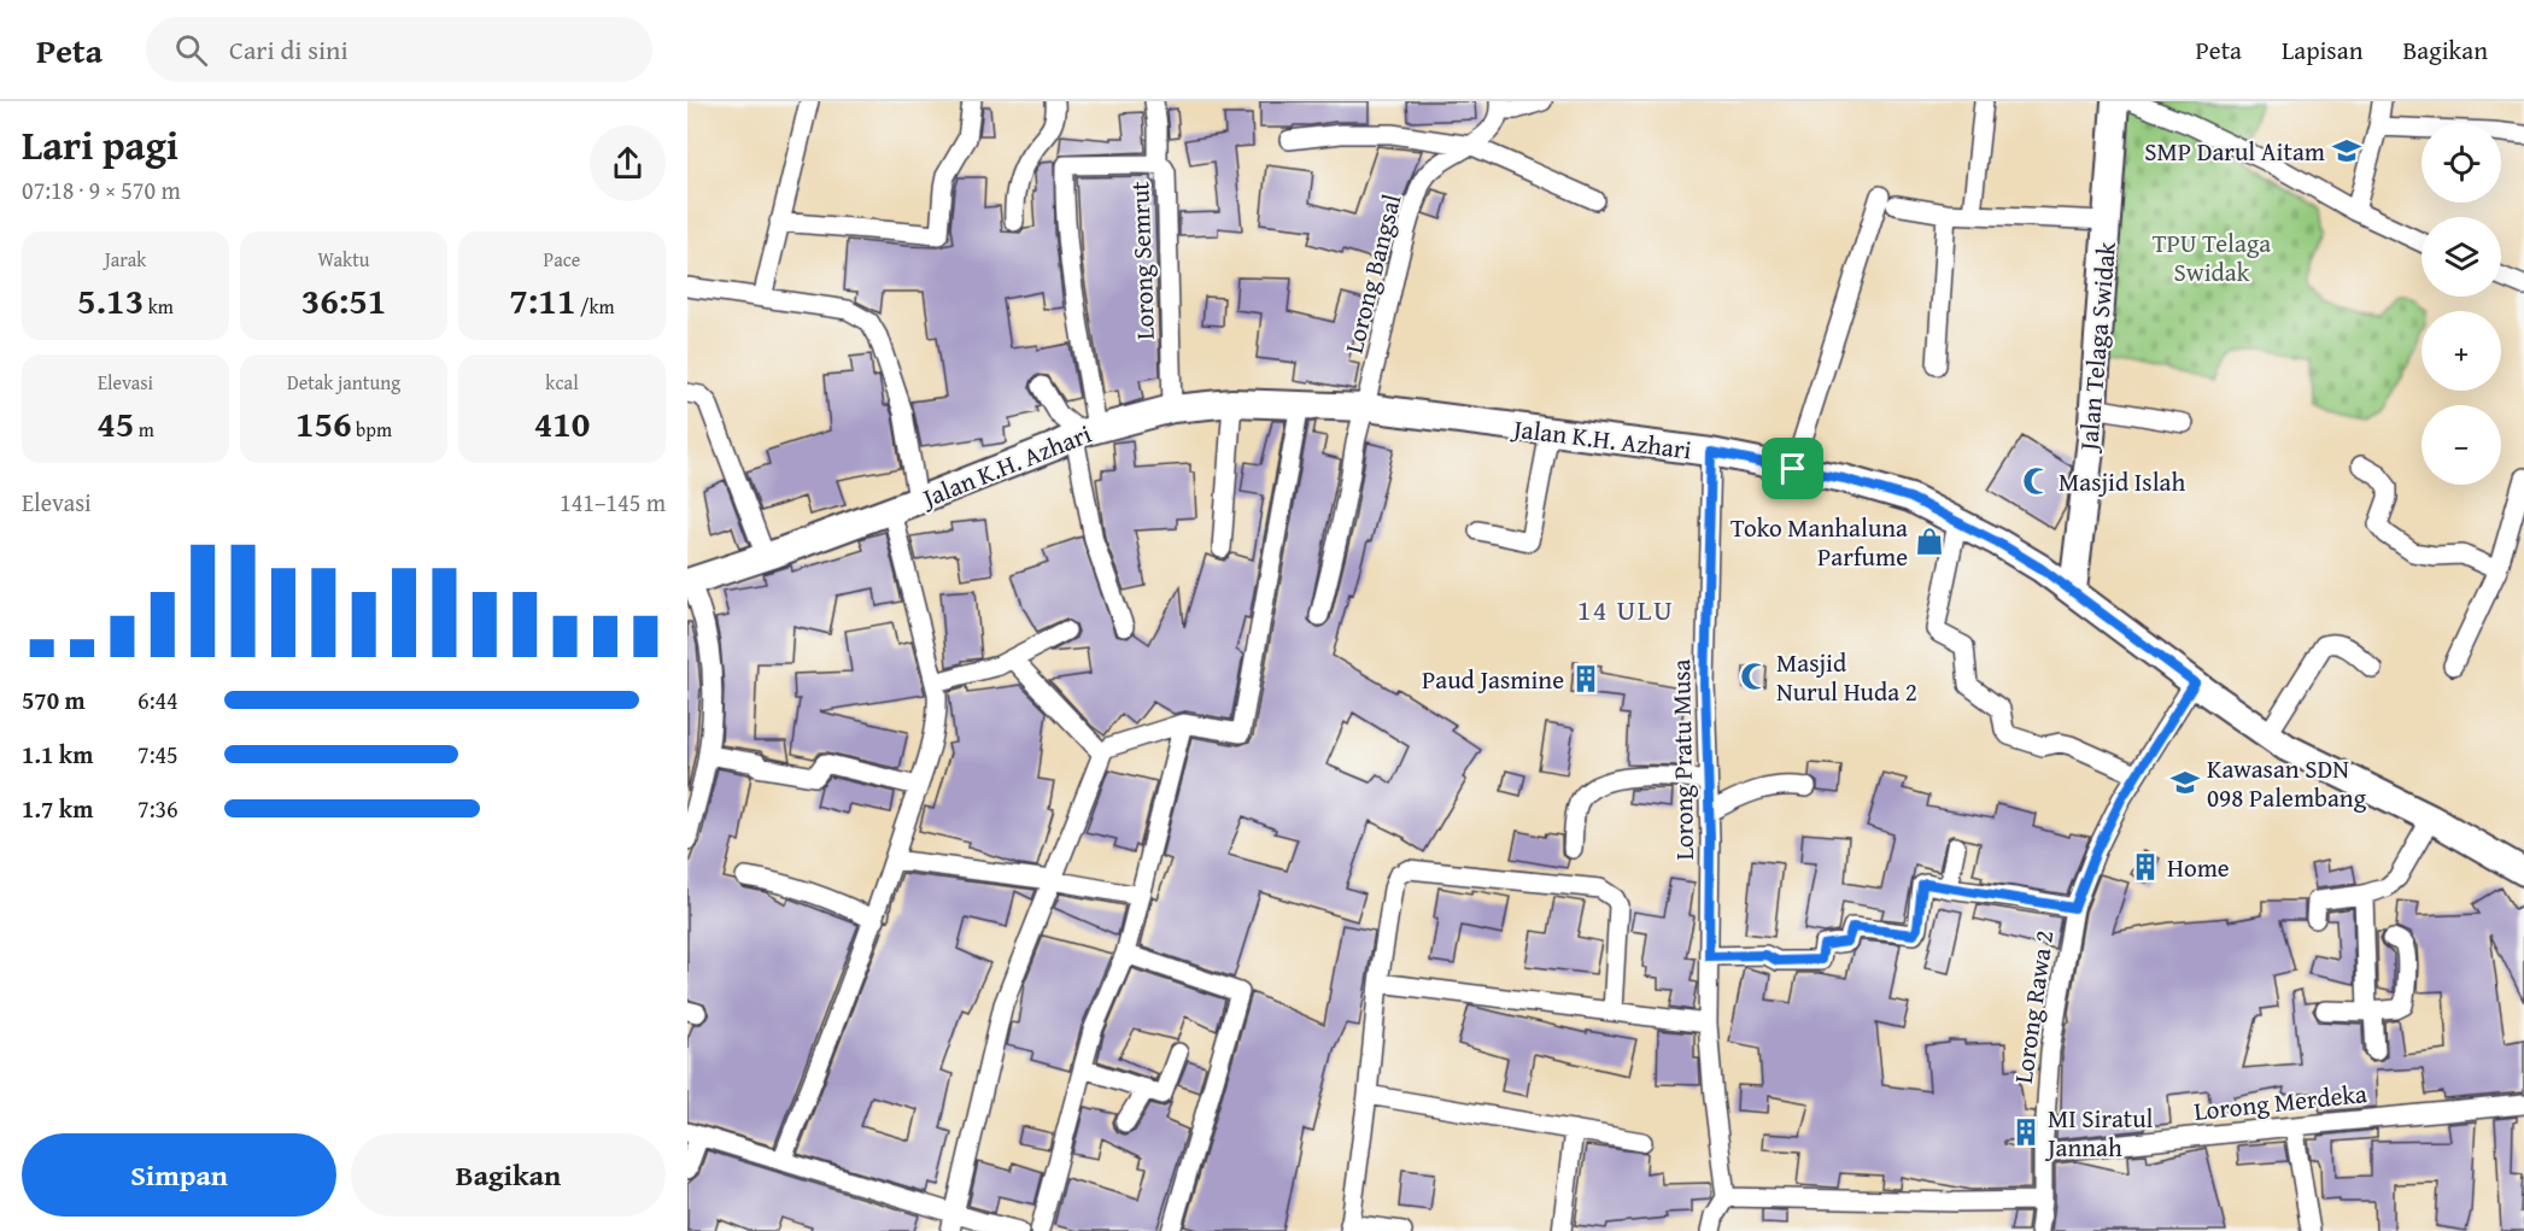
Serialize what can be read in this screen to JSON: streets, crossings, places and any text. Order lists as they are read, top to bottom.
{
  "streets": {
    "street": [
      "Lorong Semrut",
      "Lorong Bangsal",
      "Jalan Telaga Swidak",
      "Jalan K.H. Azhari",
      "Lorong Pratu Musa",
      "Lorong Rawa 2",
      "Lorong Merdeka"
    ]
  },
  "crossings": [
    ["Lorong Semrut", "Jalan K.H. Azhari"],
    ["Lorong Bangsal", "Jalan K.H. Azhari"],
    ["Jalan Telaga Swidak", "Jalan K.H. Azhari"],
    ["Jalan K.H. Azhari", "Lorong Pratu Musa"],
    ["Jalan K.H. Azhari", "Lorong Rawa 2"],
    ["Lorong Rawa 2", "Lorong Merdeka"]
  ],
  "districts": ["14 ULU"],
  "parks": ["TPU Telaga Swidak"],
  "places": {
    "school or university": ["SMP Darul Aitam", "Kawasan SDN 098 Palembang"],
    "mosque": ["Masjid Islah", "Masjid Nurul Huda 2"],
    "shop": ["Toko Manhaluna Parfume"],
    "building": ["Paud Jasmine", "Home", "MI Siratul Jannah"]
  },
  "page": {
    "header": "Peta",
    "search": "Cari di sini",
    "nav": ["Peta", "Lapisan", "Bagikan"],
    "heading": ["Lari pagi", "07:18 · 9 × 570 m"],
    "map_buttons": ["+", "−"],
    "stats": [
      ["Jarak", "5.13 km"],
      ["Waktu", "36:51"],
      ["Pace", "7:11 /km"],
      ["Elevasi", "45 m"],
      ["Detak jantung", "156 bpm"],
      ["kcal", "410"]
    ],
    "chart": ["Elevasi", "141–145 m"],
    "list": [
      {
        "name": "570 m",
        "note": "6:44"
      },
      {
        "name": "1.1 km",
        "note": "7:45"
      },
      {
        "name": "1.7 km",
        "note": "7:36"
      }
    ],
    "buttons": ["Simpan", "Bagikan"]
  }
}
